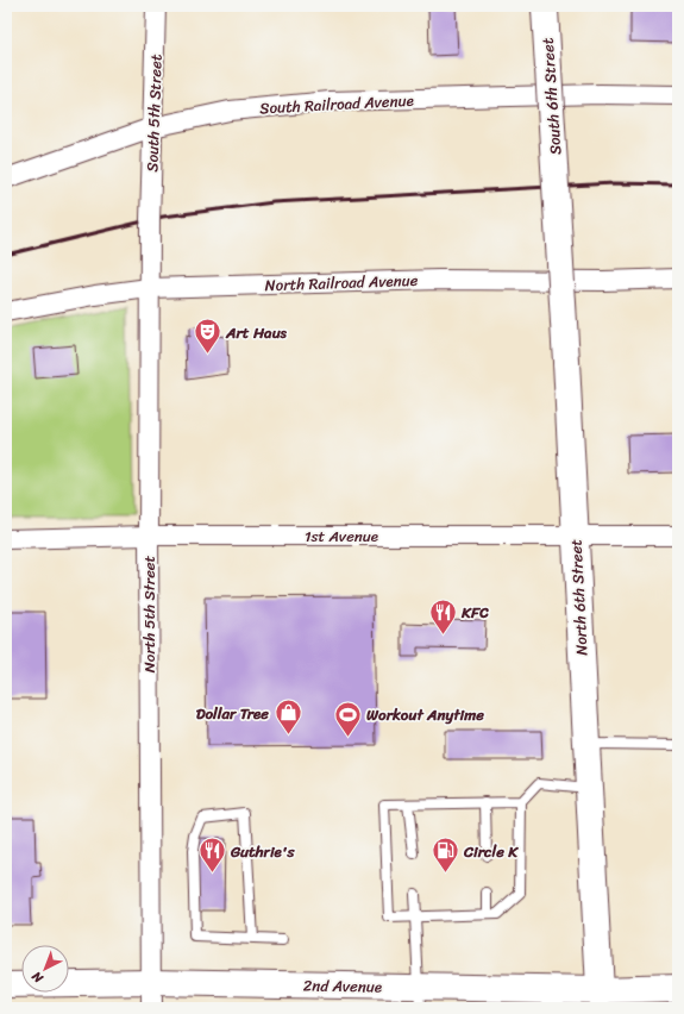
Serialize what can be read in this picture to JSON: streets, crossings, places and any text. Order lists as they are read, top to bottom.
{
  "streets": {
    "street": [
      "South 6th Street",
      "South Railroad Avenue",
      "South 5th Street",
      "North Railroad Avenue",
      "1st Avenue",
      "North 6th Street",
      "North 5th Street",
      "2nd Avenue"
    ]
  },
  "crossings": [
    ["South 6th Street", "North 6th Street"],
    ["South Railroad Avenue", "South 5th Street"],
    ["South 5th Street", "North 5th Street"],
    ["North Railroad Avenue", "North 5th Street"],
    ["1st Avenue", "North 6th Street"],
    ["1st Avenue", "North 5th Street"],
    ["North 6th Street", "2nd Avenue"],
    ["North 5th Street", "2nd Avenue"]
  ],
  "places": {
    "theatre": ["Art Haus"],
    "restaurant": ["KFC", "Guthrie's"],
    "shop": ["Dollar Tree"],
    "sports": ["Workout Anytime"],
    "fuel station": ["Circle K"]
  },
  "north": "bottom left"
}
